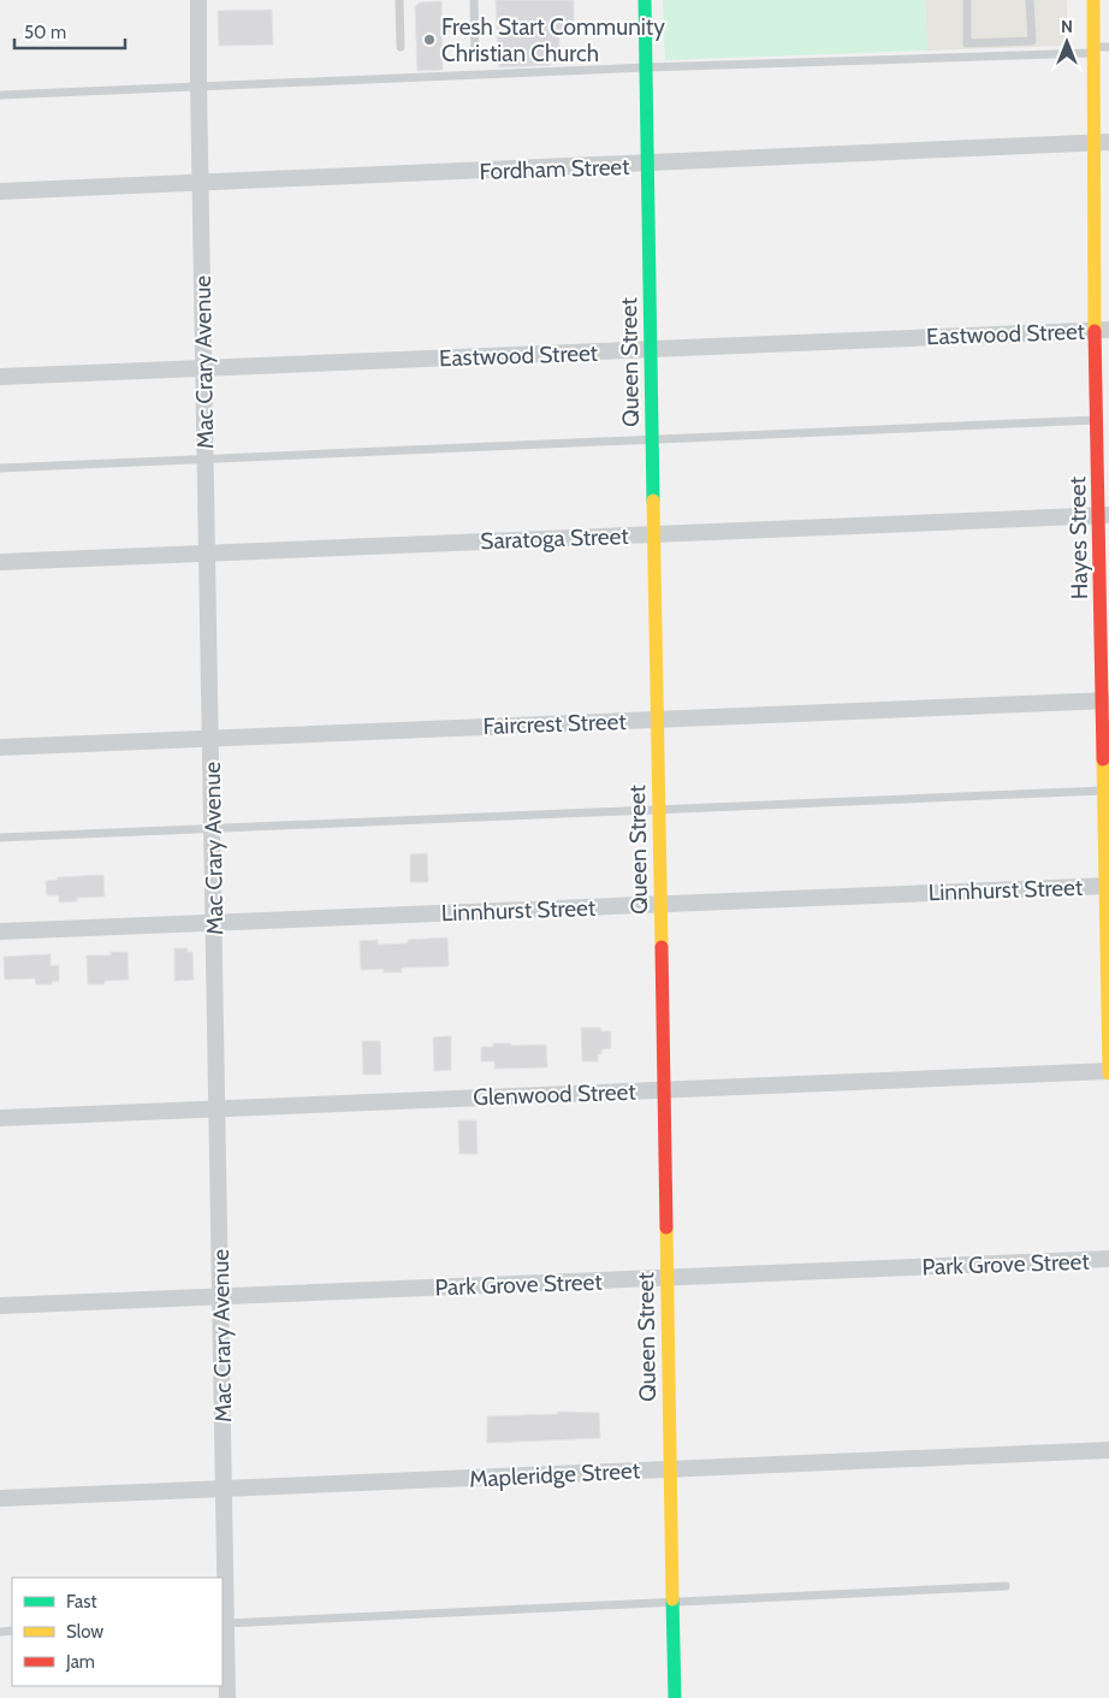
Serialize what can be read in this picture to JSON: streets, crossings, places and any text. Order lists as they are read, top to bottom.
{
  "streets": {
    "street": [
      "Fordham Street",
      "Eastwood Street",
      "Mac Crary Avenue",
      "Queen Street",
      "Saratoga Street",
      "Hayes Street",
      "Faircrest Street",
      "Linnhurst Street",
      "Glenwood Street",
      "Park Grove Street",
      "Mapleridge Street"
    ]
  },
  "crossings": [
    ["Fordham Street", "Mac Crary Avenue"],
    ["Fordham Street", "Queen Street"],
    ["Fordham Street", "Hayes Street"],
    ["Eastwood Street", "Mac Crary Avenue"],
    ["Eastwood Street", "Queen Street"],
    ["Eastwood Street", "Hayes Street"],
    ["Mac Crary Avenue", "Saratoga Street"],
    ["Mac Crary Avenue", "Faircrest Street"],
    ["Mac Crary Avenue", "Linnhurst Street"],
    ["Mac Crary Avenue", "Glenwood Street"],
    ["Mac Crary Avenue", "Park Grove Street"],
    ["Mac Crary Avenue", "Mapleridge Street"],
    ["Queen Street", "Saratoga Street"],
    ["Queen Street", "Faircrest Street"],
    ["Queen Street", "Linnhurst Street"],
    ["Queen Street", "Glenwood Street"],
    ["Queen Street", "Park Grove Street"],
    ["Queen Street", "Mapleridge Street"],
    ["Saratoga Street", "Hayes Street"],
    ["Hayes Street", "Faircrest Street"],
    ["Hayes Street", "Linnhurst Street"],
    ["Hayes Street", "Glenwood Street"]
  ],
  "places": ["Fresh Start Community Christian Church"],
  "legend": ["Fast", "Slow", "Jam"],
  "scale_bar": "50 m",
  "north": "top"
}
